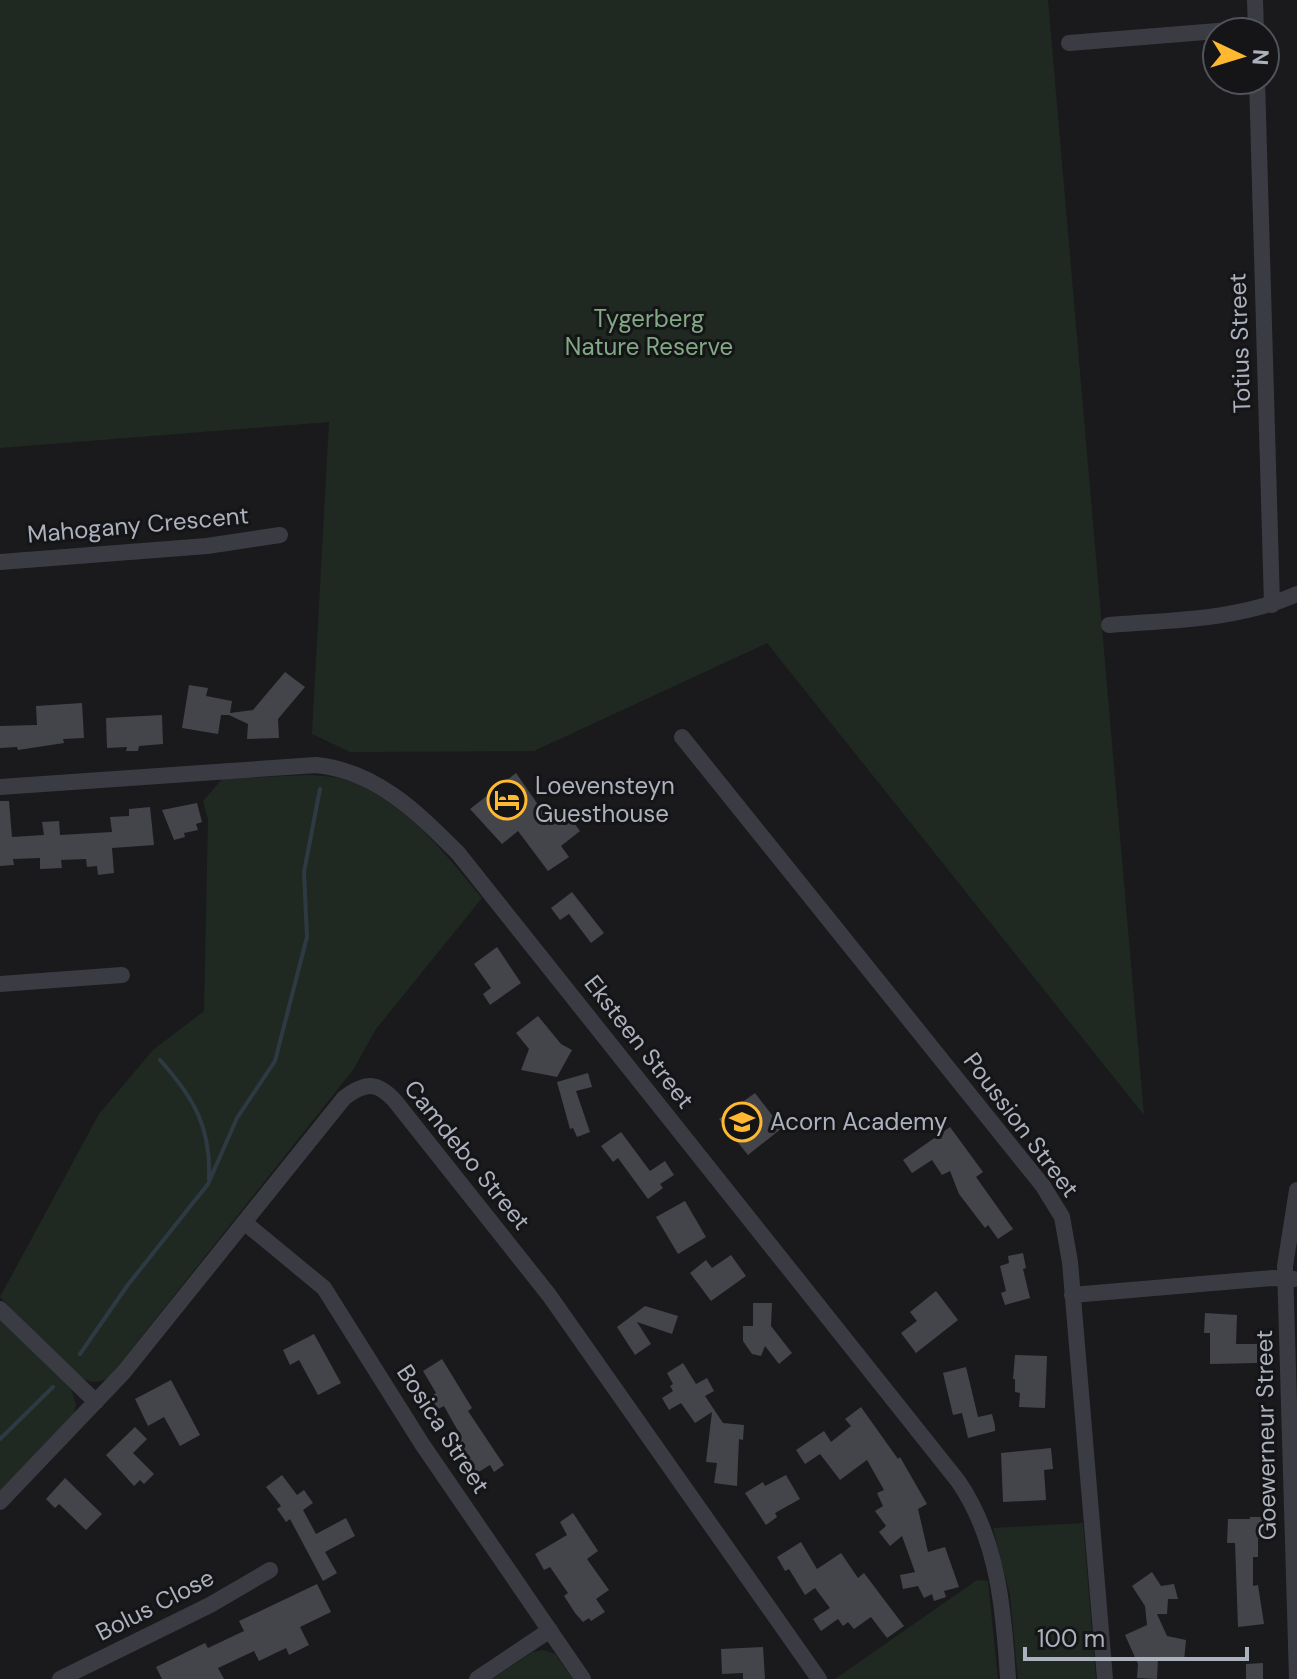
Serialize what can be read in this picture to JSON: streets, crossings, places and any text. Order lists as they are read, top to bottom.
{
  "streets": {
    "street": [
      "Totius Street",
      "Mahogany Crescent",
      "Eksteen Street",
      "Poussion Street",
      "Camdebo Street",
      "Bosica Street",
      "Goewerneur Street",
      "Bolus Close"
    ]
  },
  "crossings": [
    ["Camdebo Street", "Bosica Street"]
  ],
  "parks": ["Tygerberg Nature Reserve"],
  "places": {
    "hotel": ["Loevensteyn Guesthouse"],
    "school or university": ["Acorn Academy"]
  },
  "scale_bar": "100 m",
  "north": "right"
}
